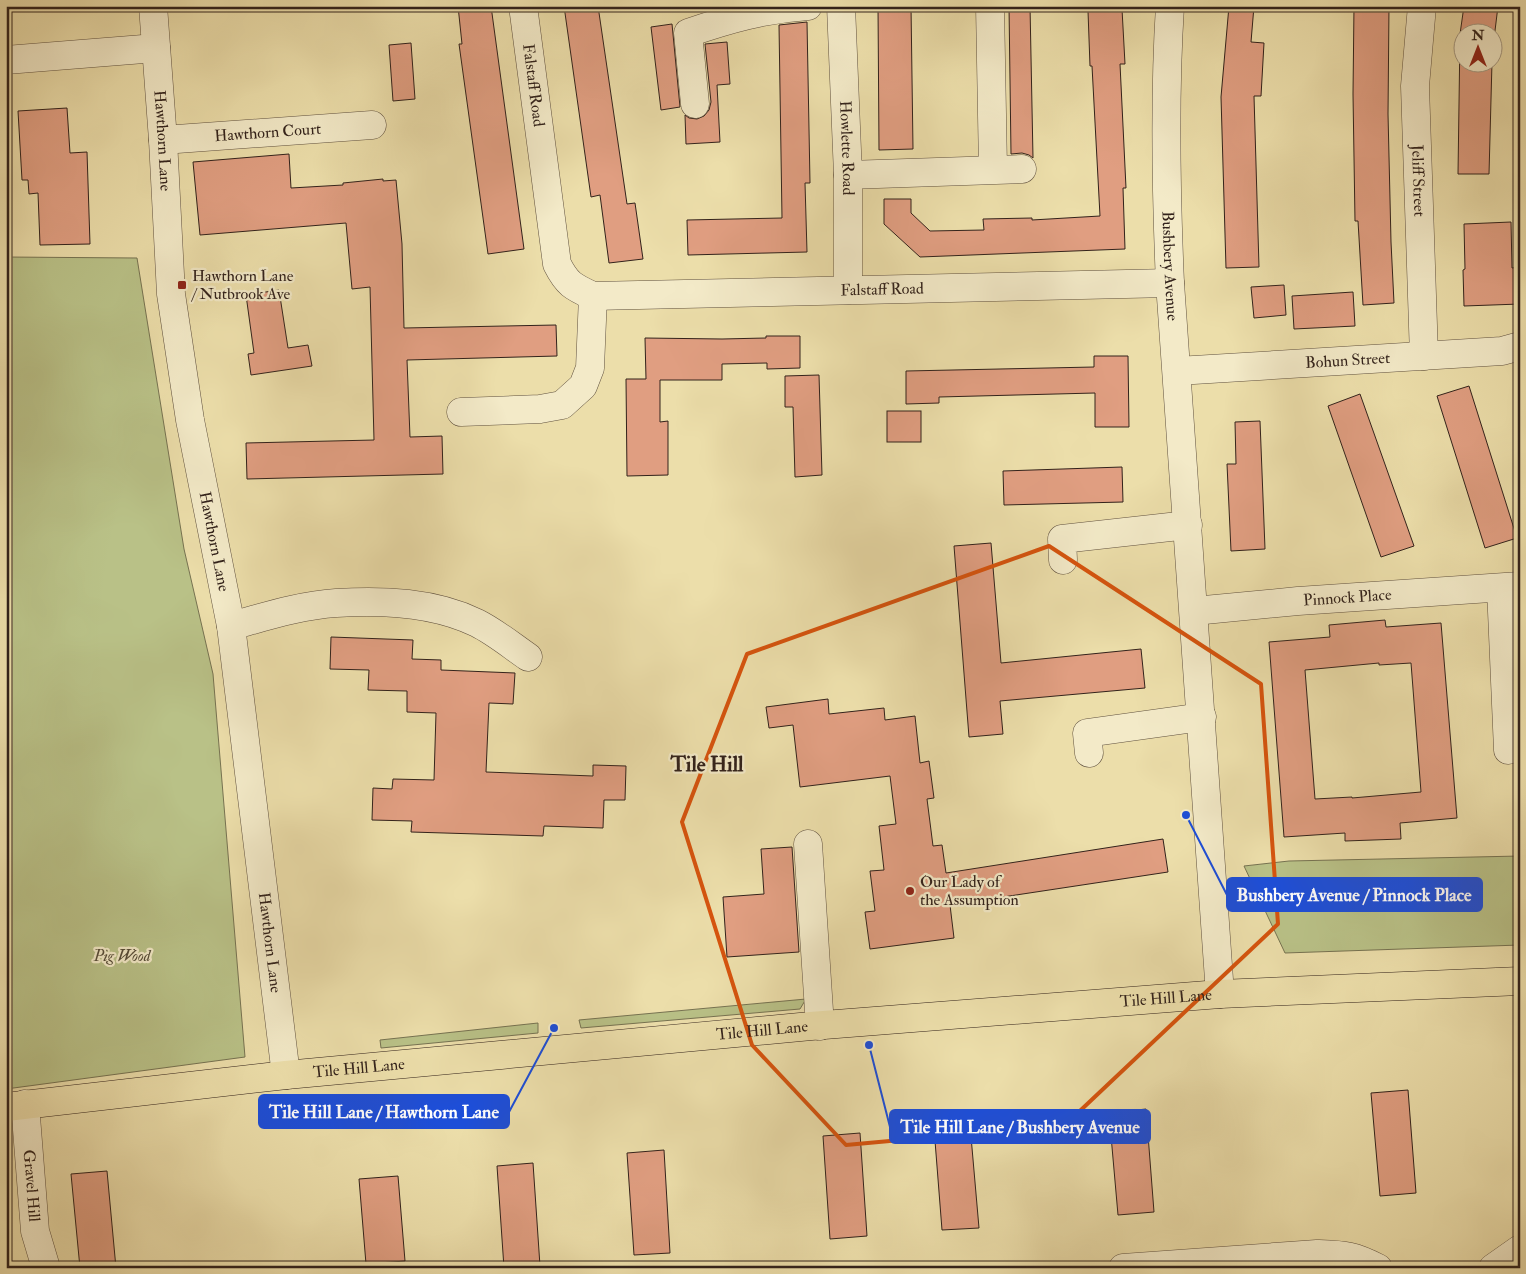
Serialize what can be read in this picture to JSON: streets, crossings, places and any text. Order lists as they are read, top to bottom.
{
  "streets": {
    "main road": ["Tile Hill Lane"],
    "street": [
      "Falstaff Road",
      "Hawthorn Court",
      "Hawthorn Lane",
      "Howlette Road",
      "Jeliff Street",
      "Bushbery Avenue",
      "Bohun Street",
      "Pinnock Place",
      "Gravel Hill"
    ]
  },
  "crossings": [
    ["Falstaff Road", "Howlette Road"],
    ["Falstaff Road", "Bushbery Avenue"],
    ["Hawthorn Court", "Hawthorn Lane"],
    ["Hawthorn Lane", "Tile Hill Lane"],
    ["Jeliff Street", "Bohun Street"],
    ["Bushbery Avenue", "Bohun Street"],
    ["Bushbery Avenue", "Pinnock Place"],
    ["Bushbery Avenue", "Tile Hill Lane"],
    ["Tile Hill Lane", "Gravel Hill"]
  ],
  "districts": ["Tile Hill"],
  "parks": ["Pig Wood"],
  "places": {
    "transit": ["Hawthorn Lane / Nutbrook Ave"],
    "other": [
      "Bushbery Avenue / Pinnock Place",
      "Our Lady of the Assumption",
      "Tile Hill Lane / Hawthorn Lane",
      "Tile Hill Lane / Bushbery Avenue"
    ]
  },
  "north": "top"
}
